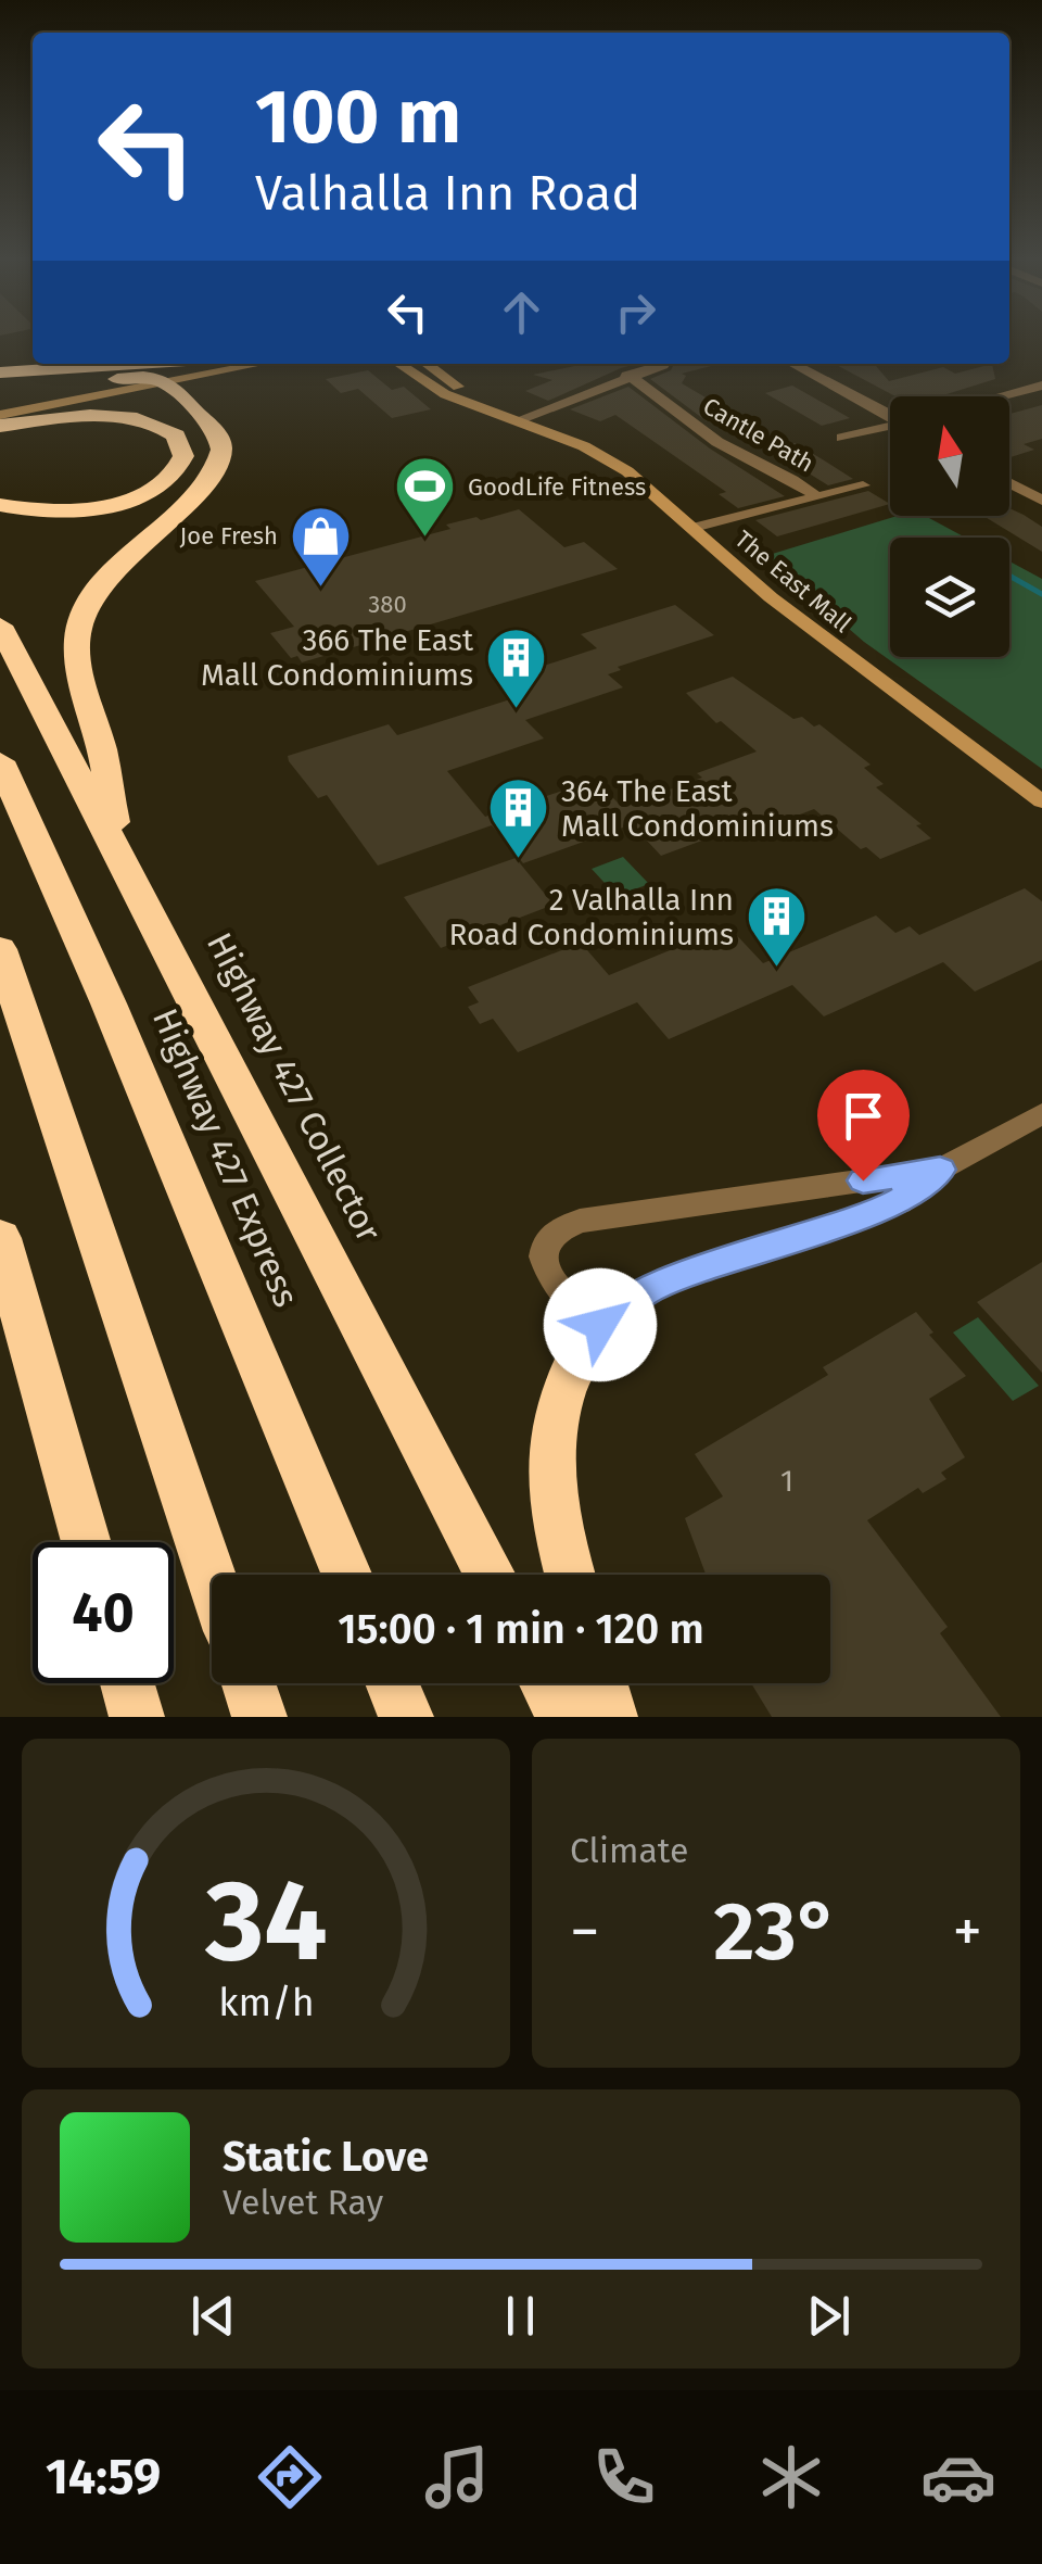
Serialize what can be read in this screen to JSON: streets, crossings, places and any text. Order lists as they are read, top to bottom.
{
  "streets": {
    "highway": ["Highway 427 Collector", "Highway 427 Express"],
    "main road": ["The East Mall"],
    "street": ["Cantle Path"]
  },
  "crossings": [
    ["Cantle Path", "The East Mall"]
  ],
  "places": {
    "sports": ["GoodLife Fitness"],
    "shop": ["Joe Fresh"],
    "building": ["366 The East Mall Condominiums", "364 The East Mall Condominiums", "2 Valhalla Inn Road Condominiums"]
  },
  "house_numbers": ["380", "1"],
  "north": "top",
  "page": {
    "turn": ["100 m", "Valhalla Inn Road"],
    "limit": "40",
    "trip": "15:00 · 1 min · 120 m",
    "tile": "Climate",
    "heat": ["−", "23°", "+"],
    "song": ["Static Love", "Velvet Ray"],
    "tabs": "14:59",
    "gauge": ["34", "km/h"]
  }
}
